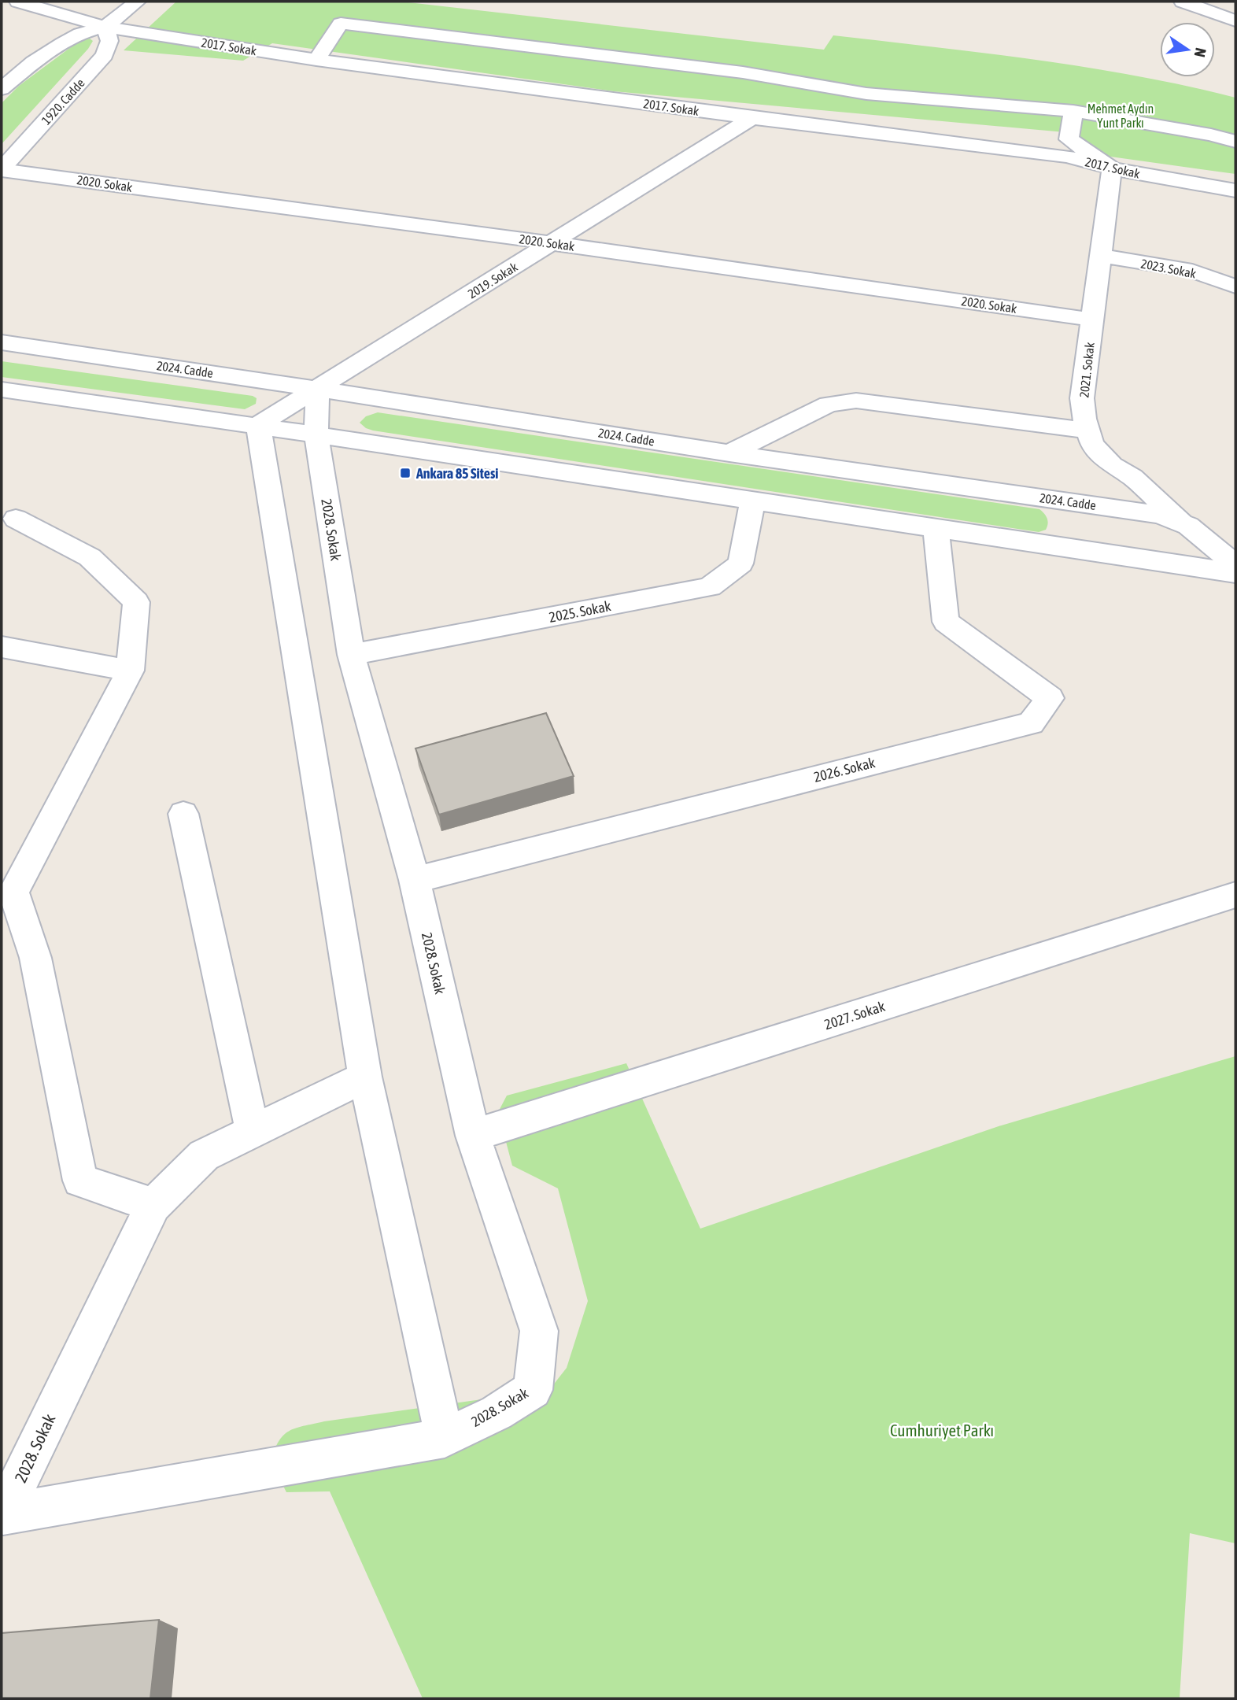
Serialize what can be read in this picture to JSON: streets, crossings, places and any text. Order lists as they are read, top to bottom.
{
  "streets": {
    "street": [
      "2017. Sokak",
      "1920. Cadde",
      "2020. Sokak",
      "2023. Sokak",
      "2019. Sokak",
      "2024. Cadde",
      "2021. Sokak",
      "2028. Sokak",
      "2025. Sokak",
      "2026. Sokak",
      "2027. Sokak"
    ]
  },
  "crossings": [
    ["2017. Sokak", "1920. Cadde"],
    ["2017. Sokak", "2019. Sokak"],
    ["2017. Sokak", "2021. Sokak"],
    ["1920. Cadde", "2020. Sokak"],
    ["2020. Sokak", "2019. Sokak"],
    ["2020. Sokak", "2021. Sokak"],
    ["2023. Sokak", "2021. Sokak"],
    ["2019. Sokak", "2024. Cadde"],
    ["2019. Sokak", "2028. Sokak"],
    ["2024. Cadde", "2021. Sokak"],
    ["2024. Cadde", "2028. Sokak"],
    ["2028. Sokak", "2025. Sokak"],
    ["2028. Sokak", "2026. Sokak"],
    ["2028. Sokak", "2027. Sokak"]
  ],
  "parks": ["Mehmet Aydın Yunt Parkı", "Cumhuriyet Parkı"],
  "places": {
    "transit": ["Ankara 85 Sitesi"]
  },
  "north": "right"
}
